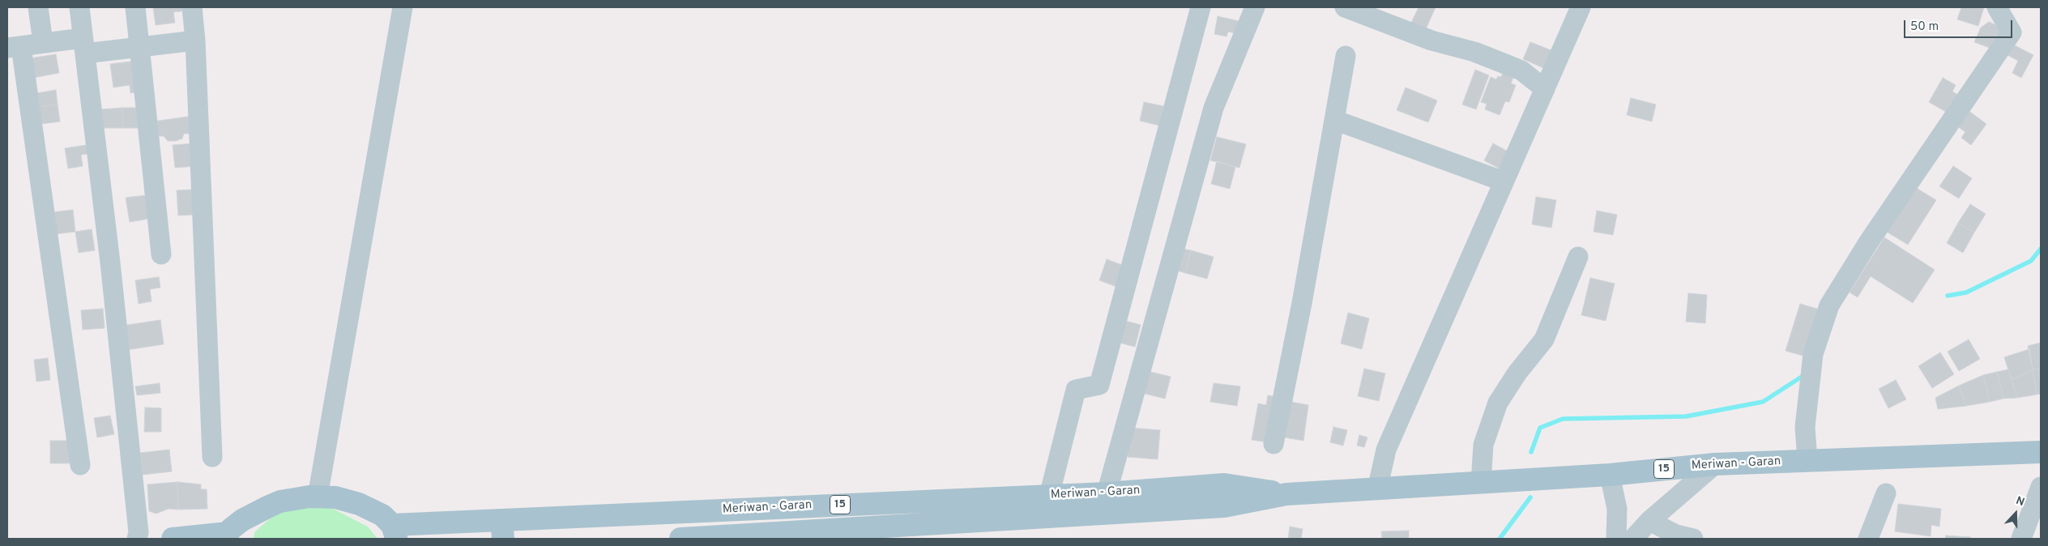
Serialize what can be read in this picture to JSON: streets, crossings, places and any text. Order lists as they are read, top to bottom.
{
  "streets": {
    "main road": ["Meriwan - Garan", "15"]
  },
  "scale_bar": "50 m",
  "north": "top"
}
